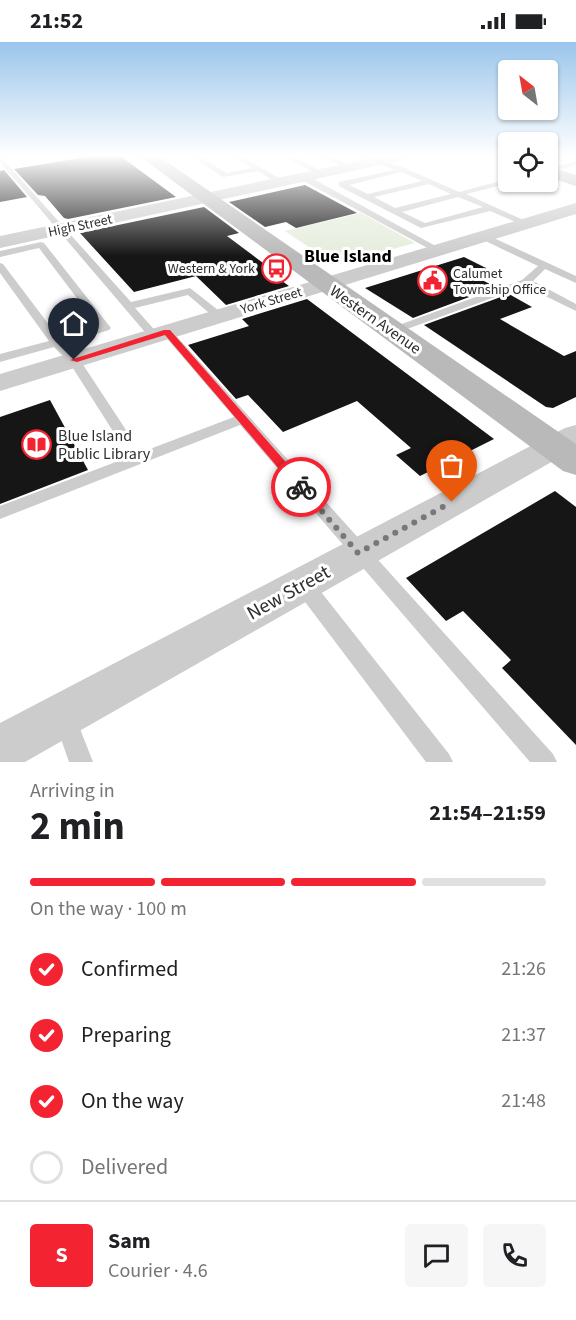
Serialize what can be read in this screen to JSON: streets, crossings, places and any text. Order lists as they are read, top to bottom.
{
  "streets": {
    "main road": ["Western Avenue"],
    "street": ["High Street", "York Street", "New Street"]
  },
  "crossings": [
    ["High Street", "Western Avenue"],
    ["York Street", "Western Avenue"],
    ["Western Avenue", "New Street"]
  ],
  "districts": ["Blue Island"],
  "places": {
    "bus stop": ["Western & York"],
    "public building": ["Calumet Township Office"],
    "library": ["Blue Island Public Library"]
  },
  "north": "top left",
  "page": {
    "status": "21:52",
    "heading": ["2 min", "Arriving in", "21:54–21:59"],
    "panel": ["Sam", "Courier · 4.6"],
    "bar": "On the way · 100 m",
    "list": [
      ["Confirmed", "21:26"],
      ["Preparing", "21:37"],
      ["On the way", "21:48"],
      "Delivered"
    ],
    "round": "S"
  }
}
